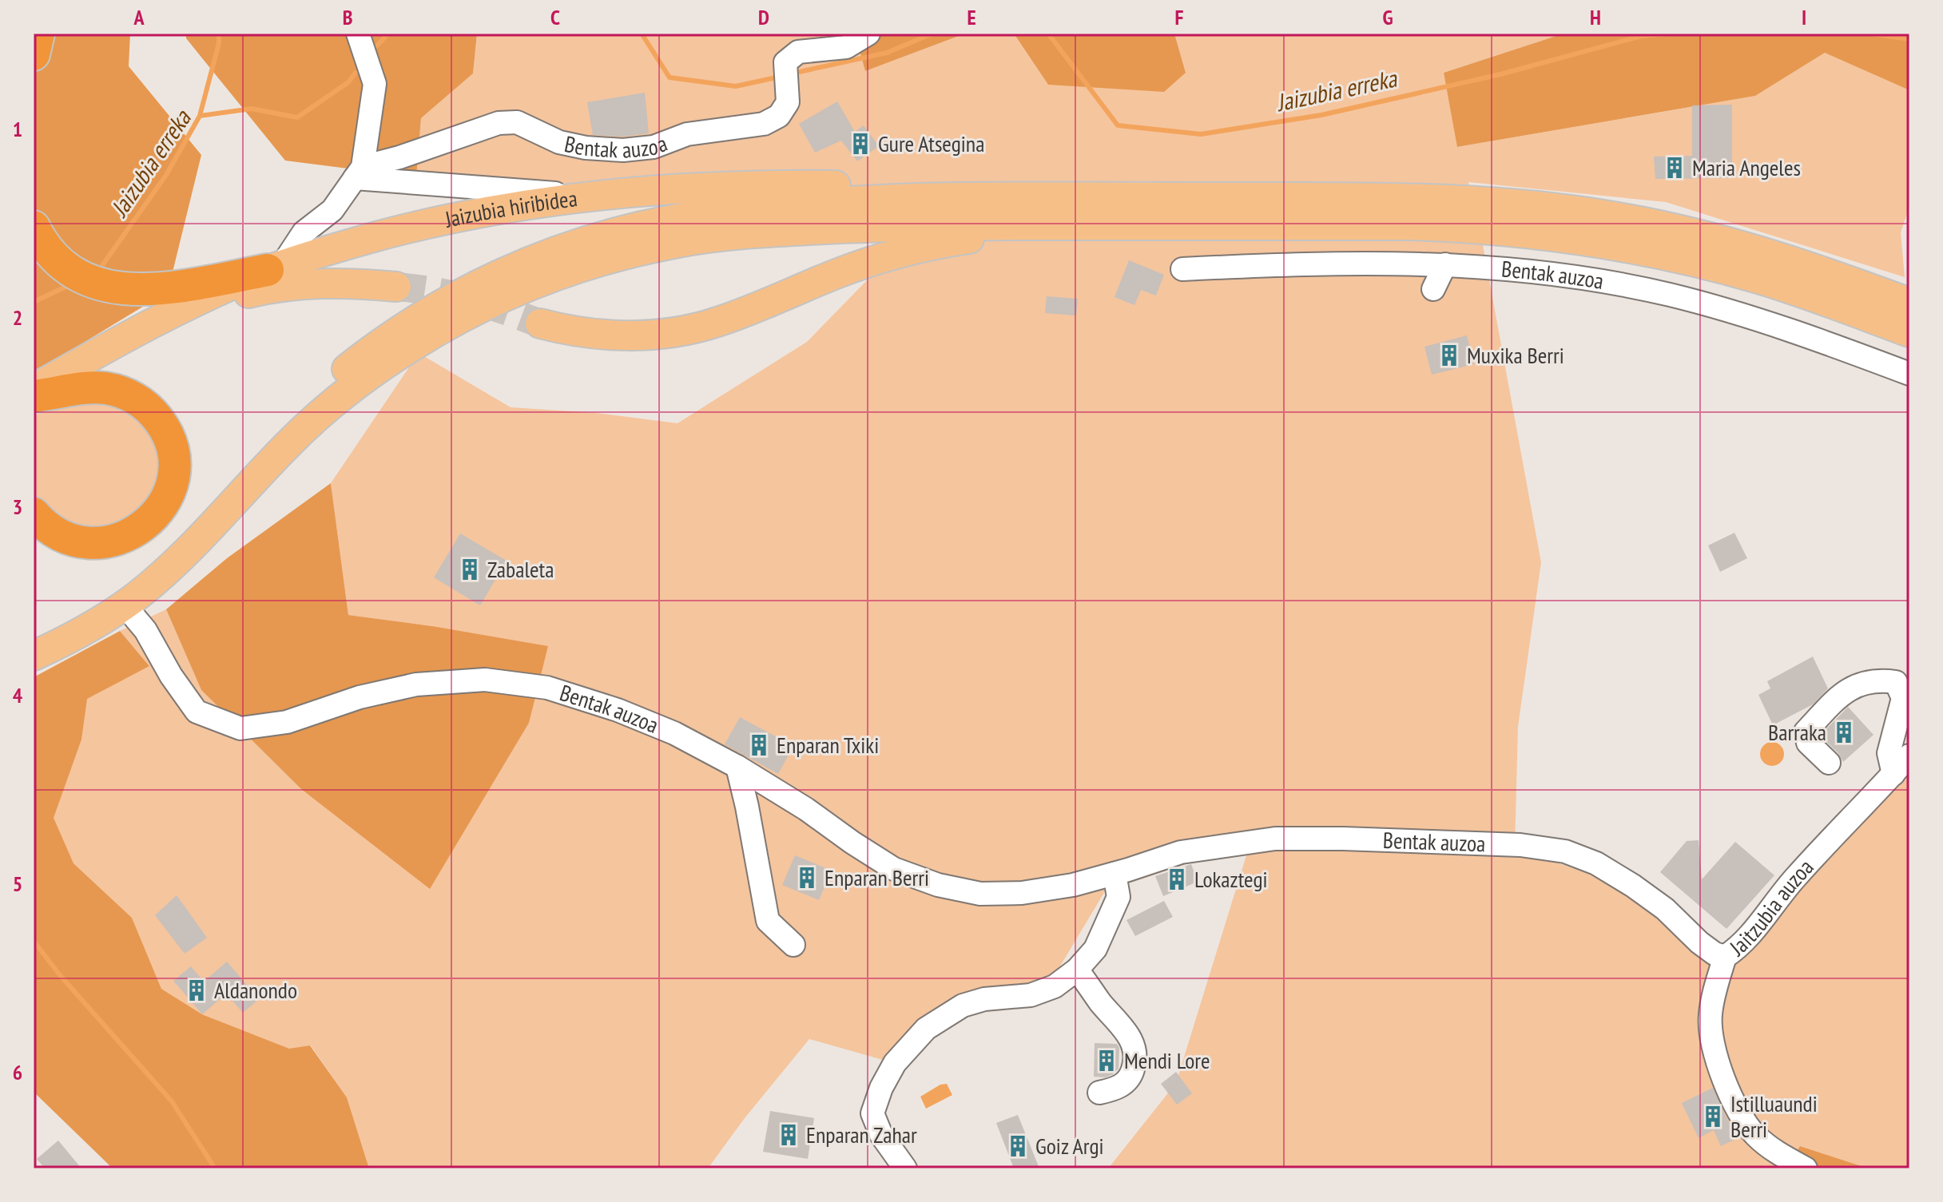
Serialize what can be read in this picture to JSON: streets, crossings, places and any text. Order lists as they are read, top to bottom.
{
  "streets": {
    "main road": ["Jaizubia hiribidea"],
    "street": ["Bentak auzoa", "Jaitzubia auzoa"]
  },
  "crossings": [
    ["Bentak auzoa", "Jaitzubia auzoa"]
  ],
  "water": ["Jaizubia erreka"],
  "places": {
    "building": [
      "Gure Atsegina",
      "Maria Angeles",
      "Muxika Berri",
      "Zabaleta",
      "Barraka",
      "Enparan Txiki",
      "Enparan Berri",
      "Lokaztegi",
      "Aldanondo",
      "Mendi Lore",
      "Istilluaundi Berri",
      "Enparan Zahar",
      "Goiz Argi"
    ]
  },
  "grid": {
    "columns": [
      "A",
      "B",
      "C",
      "D",
      "E",
      "F",
      "G",
      "H",
      "I"
    ],
    "rows": [
      "1",
      "2",
      "3",
      "4",
      "5",
      "6"
    ]
  }
}
